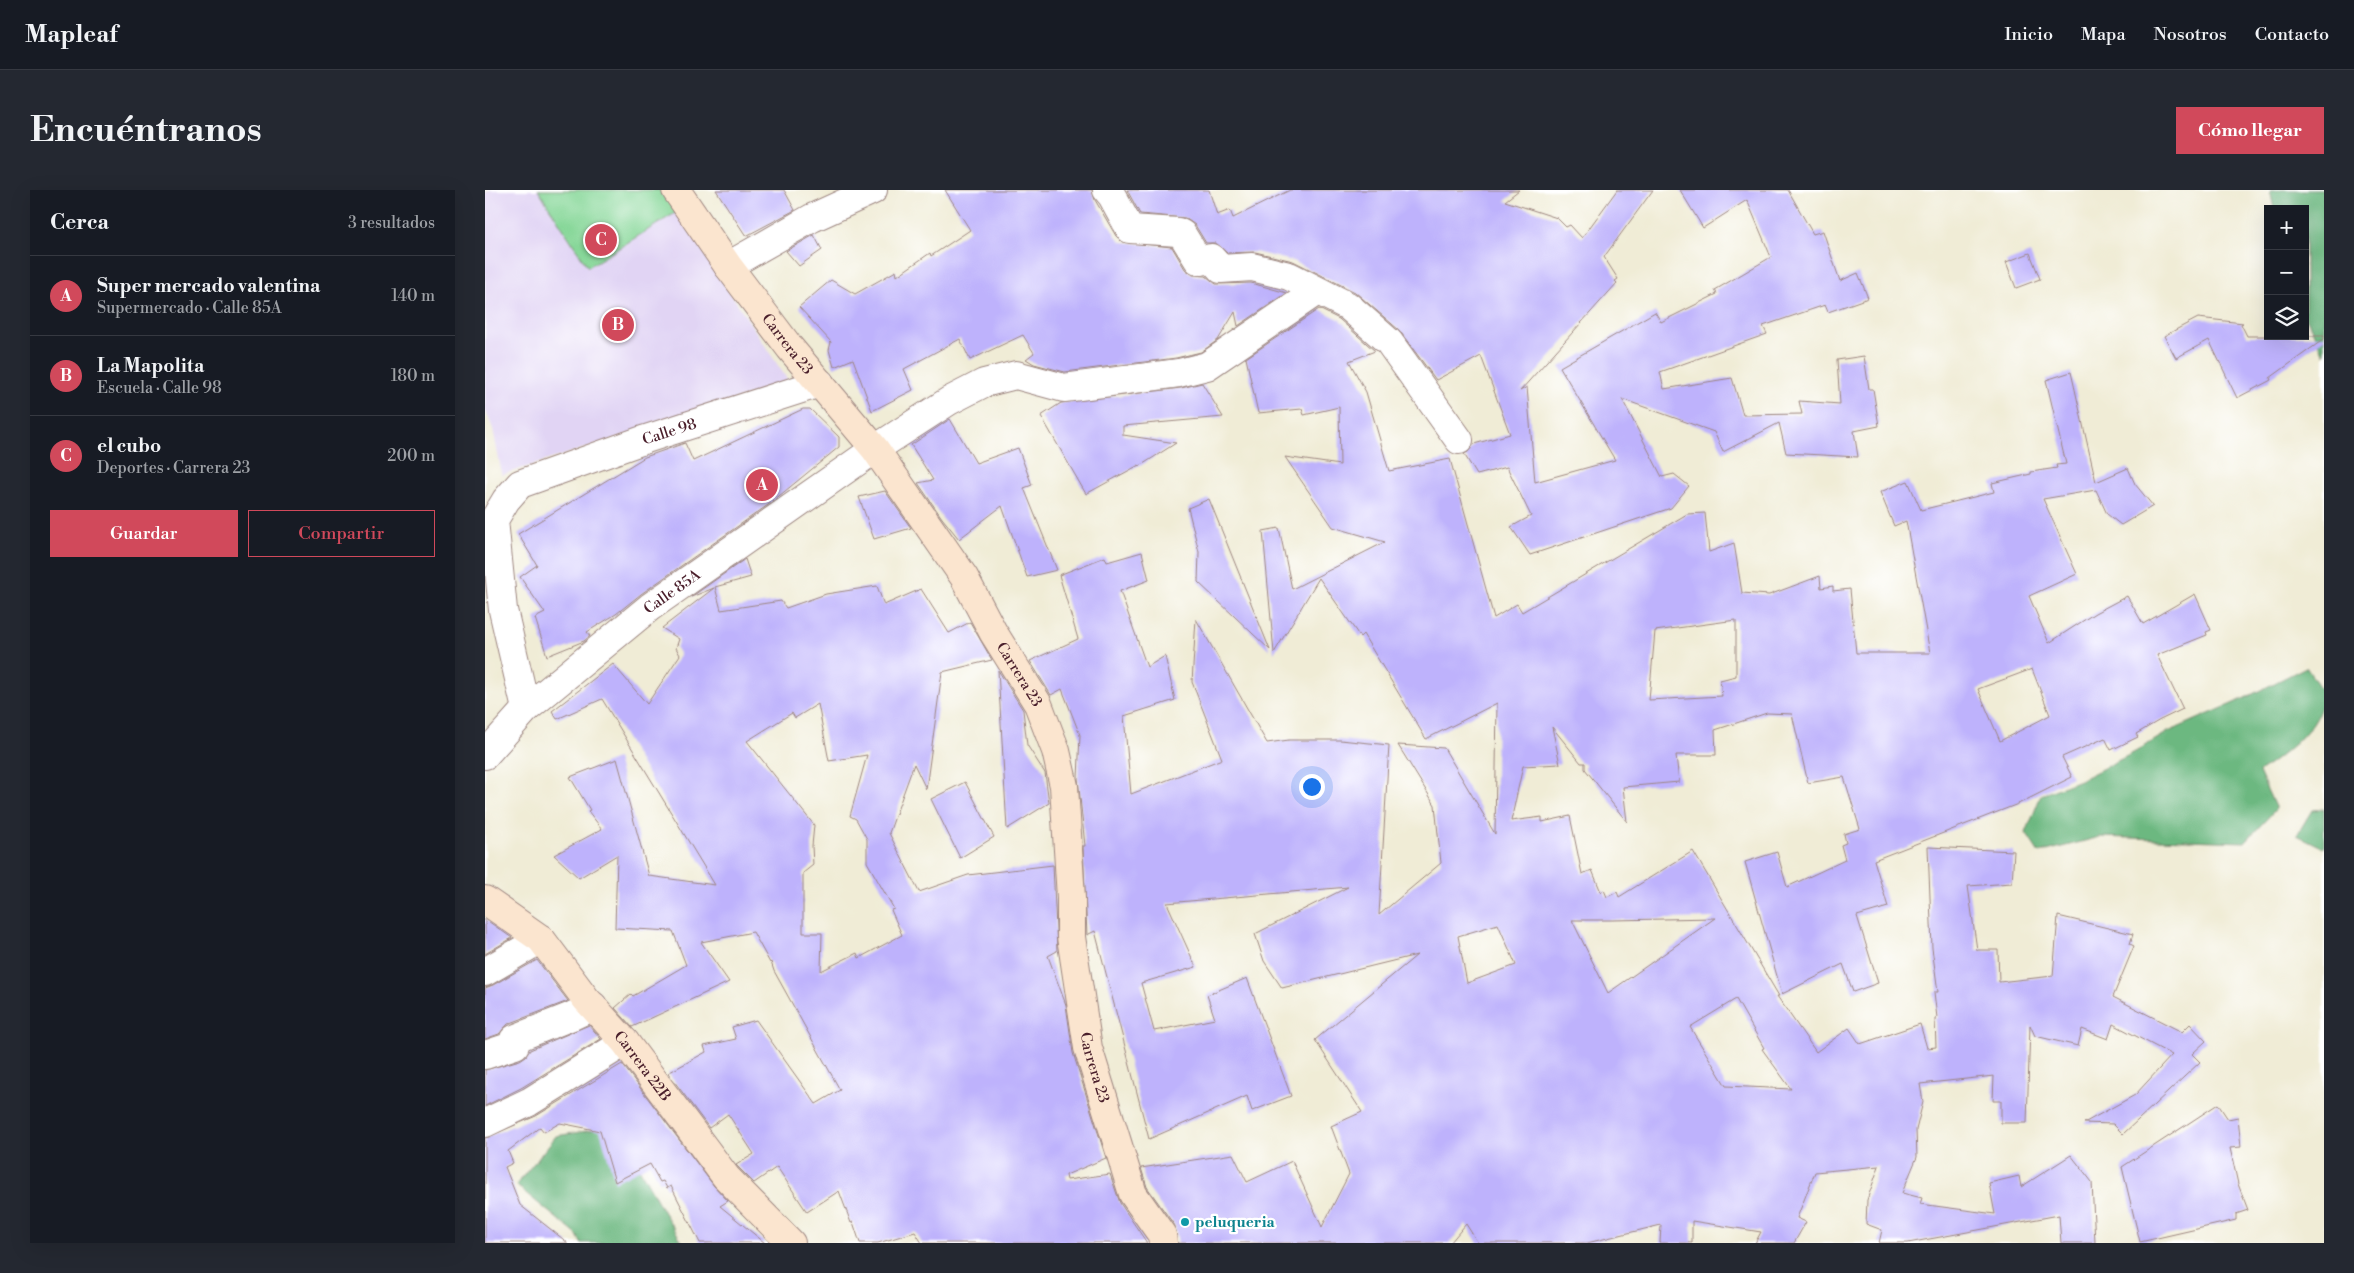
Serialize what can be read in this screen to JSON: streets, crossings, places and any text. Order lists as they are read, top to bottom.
{
  "streets": {
    "street": [
      "Carrera 23",
      "Calle 98",
      "Calle 85A",
      "Carrera 22B"
    ]
  },
  "crossings": [
    ["Carrera 23", "Calle 98"],
    ["Carrera 23", "Calle 85A"],
    ["Calle 98", "Calle 85A"]
  ],
  "places": ["peluqueria"],
  "page": {
    "header": "Mapleaf",
    "nav": [
      "Inicio",
      "Mapa",
      "Nosotros",
      "Contacto"
    ],
    "buttons": [
      "Cómo llegar",
      ["Guardar", "Compartir"]
    ],
    "title": "Encuéntranos",
    "heading": ["Cerca", "3 resultados"],
    "map_buttons": ["+", "−"],
    "pins": ["C", "B", "A"],
    "list": [
      {
        "mark": "A",
        "name": "Super mercado valentina",
        "note": "Supermercado · Calle 85A",
        "value": "140 m"
      },
      {
        "mark": "B",
        "name": "La Mapolita",
        "note": "Escuela · Calle 98",
        "value": "180 m"
      },
      {
        "mark": "C",
        "name": "el cubo",
        "note": "Deportes · Carrera 23",
        "value": "200 m"
      }
    ]
  }
}
